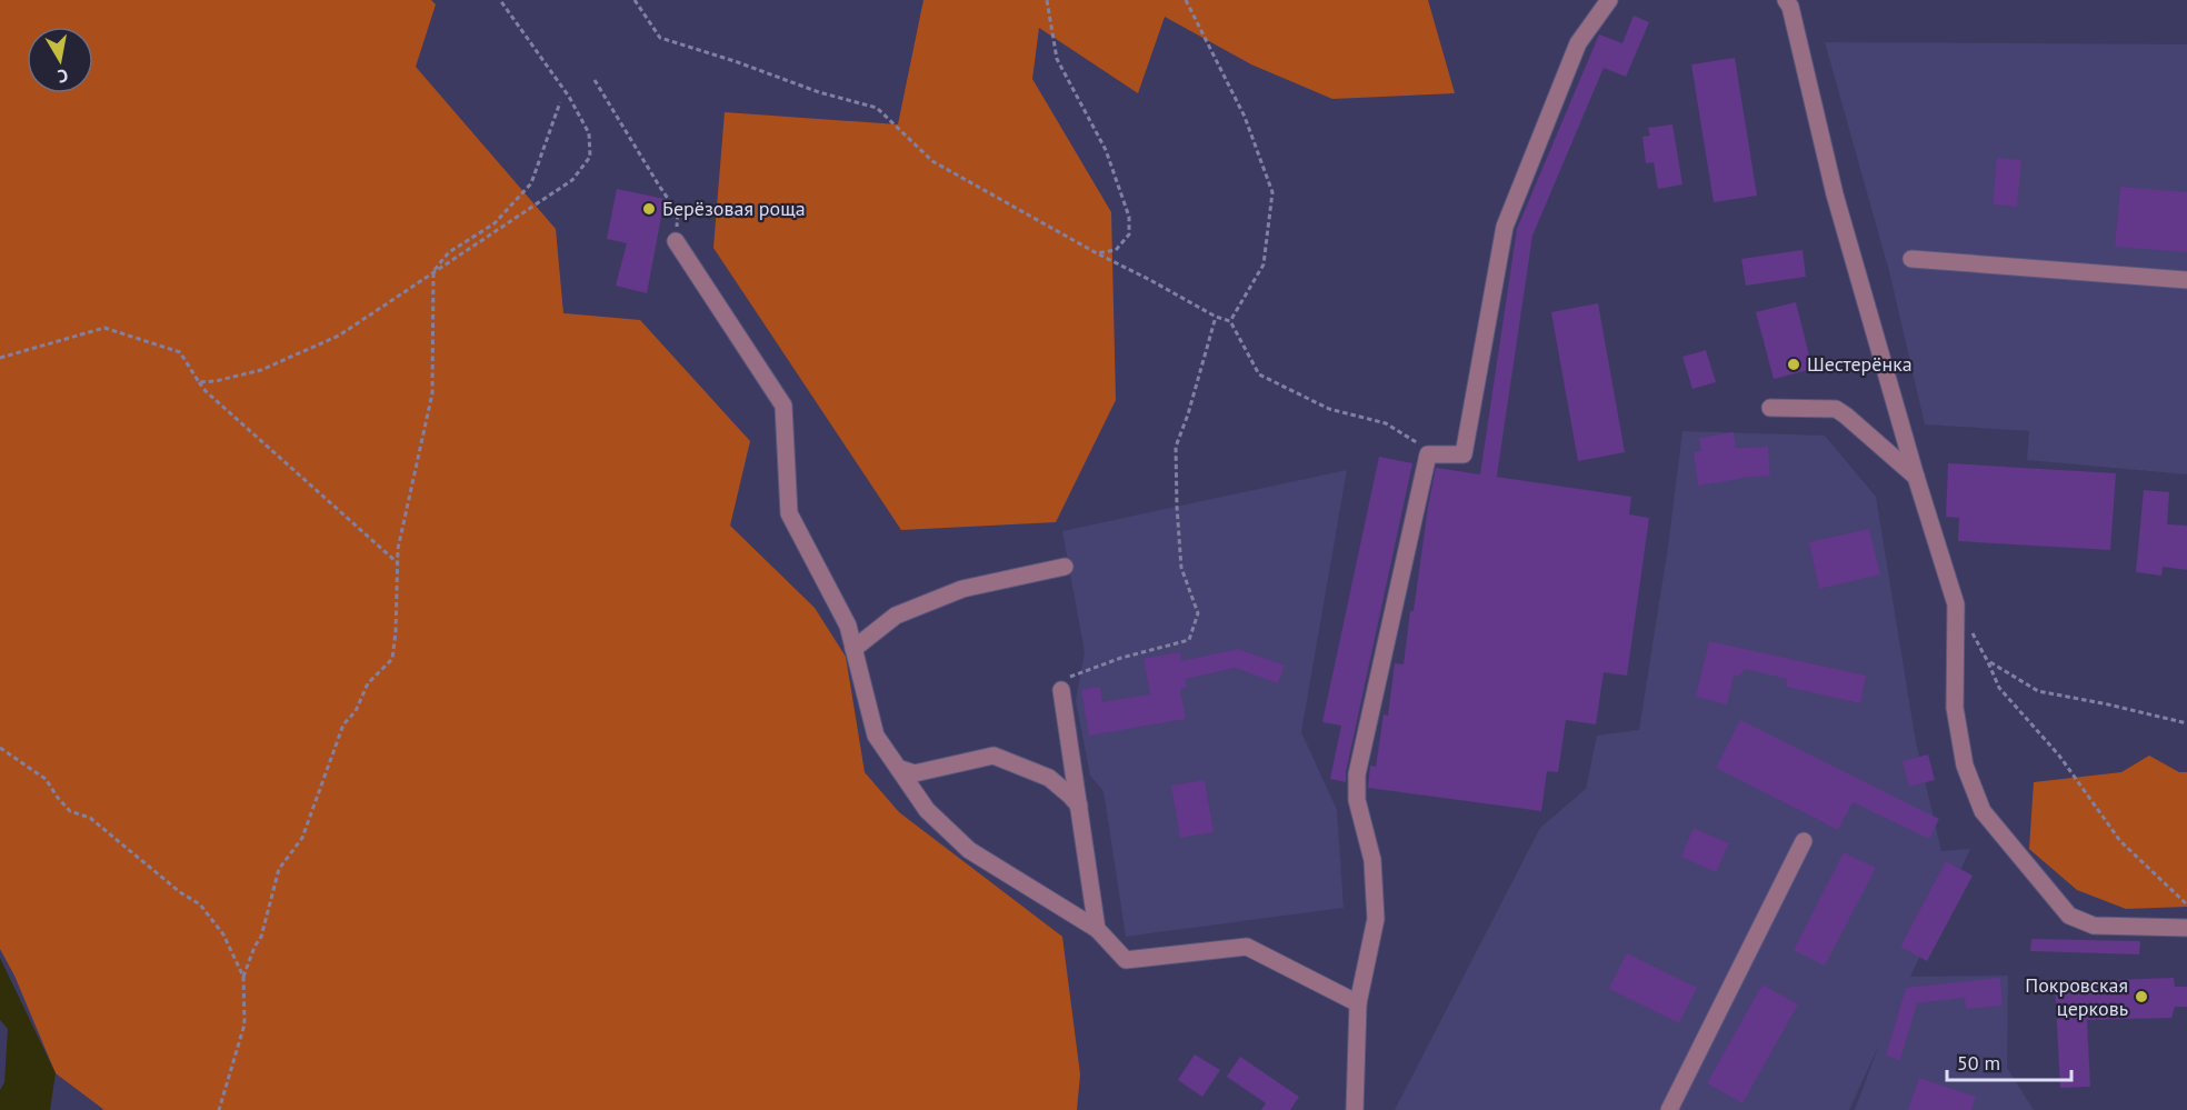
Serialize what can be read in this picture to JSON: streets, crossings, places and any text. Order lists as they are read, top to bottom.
{
  "places": ["Берёзовая роща", "Шестерёнка", "Покровская церковь"],
  "scale_bar": "50 m",
  "north": "bottom"
}
